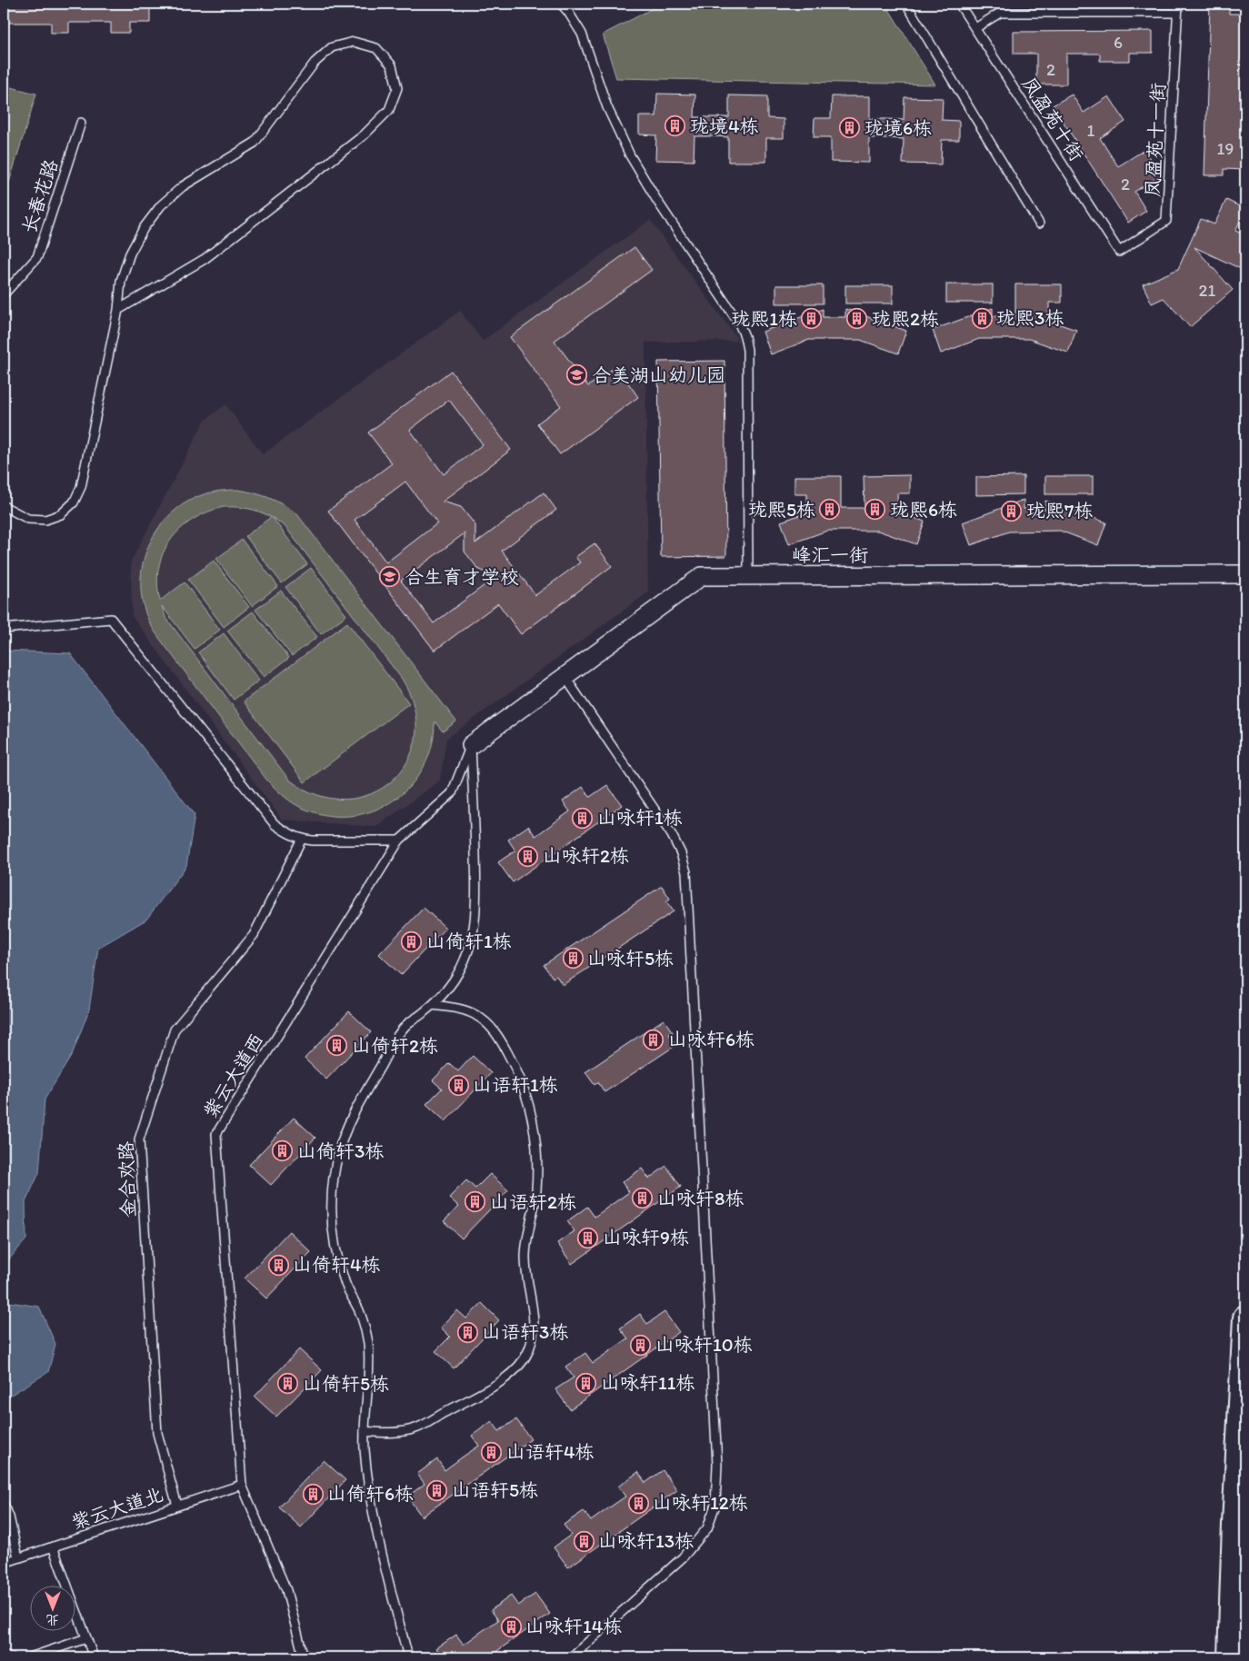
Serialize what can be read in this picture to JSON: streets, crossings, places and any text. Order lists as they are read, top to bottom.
{
  "streets": {
    "street": ["峰汇一街"],
    "lane": [
      "凤盈苑十街",
      "凤盈苑十一街",
      "长春花路",
      "紫云大道西",
      "金合欢路",
      "紫云大道北"
    ]
  },
  "crossings": [
    ["凤盈苑十街", "凤盈苑十一街"],
    ["峰汇一街", "紫云大道西"],
    ["紫云大道西", "紫云大道北"],
    ["金合欢路", "紫云大道北"]
  ],
  "places": {
    "building": [
      "珑境4栋",
      "珑境6栋",
      "珑熙3栋",
      "珑熙1栋",
      "珑熙2栋",
      "珑熙5栋",
      "珑熙6栋",
      "珑熙7栋",
      "山咏轩1栋",
      "山咏轩2栋",
      "山倚轩1栋",
      "山咏轩5栋",
      "山咏轩6栋",
      "山倚轩2栋",
      "山语轩1栋",
      "山倚轩3栋",
      "山咏轩8栋",
      "山语轩2栋",
      "山咏轩9栋",
      "山倚轩4栋",
      "山语轩3栋",
      "山咏轩10栋",
      "山咏轩11栋",
      "山倚轩5栋",
      "山语轩4栋",
      "山语轩5栋",
      "山倚轩6栋",
      "山咏轩12栋",
      "山咏轩13栋",
      "山咏轩14栋"
    ],
    "school or university": ["合美湖山幼儿园", "合生育才学校"]
  },
  "house_numbers": [
    "6",
    "2",
    "1",
    "19",
    "2",
    "21"
  ],
  "north": "bottom"
}
